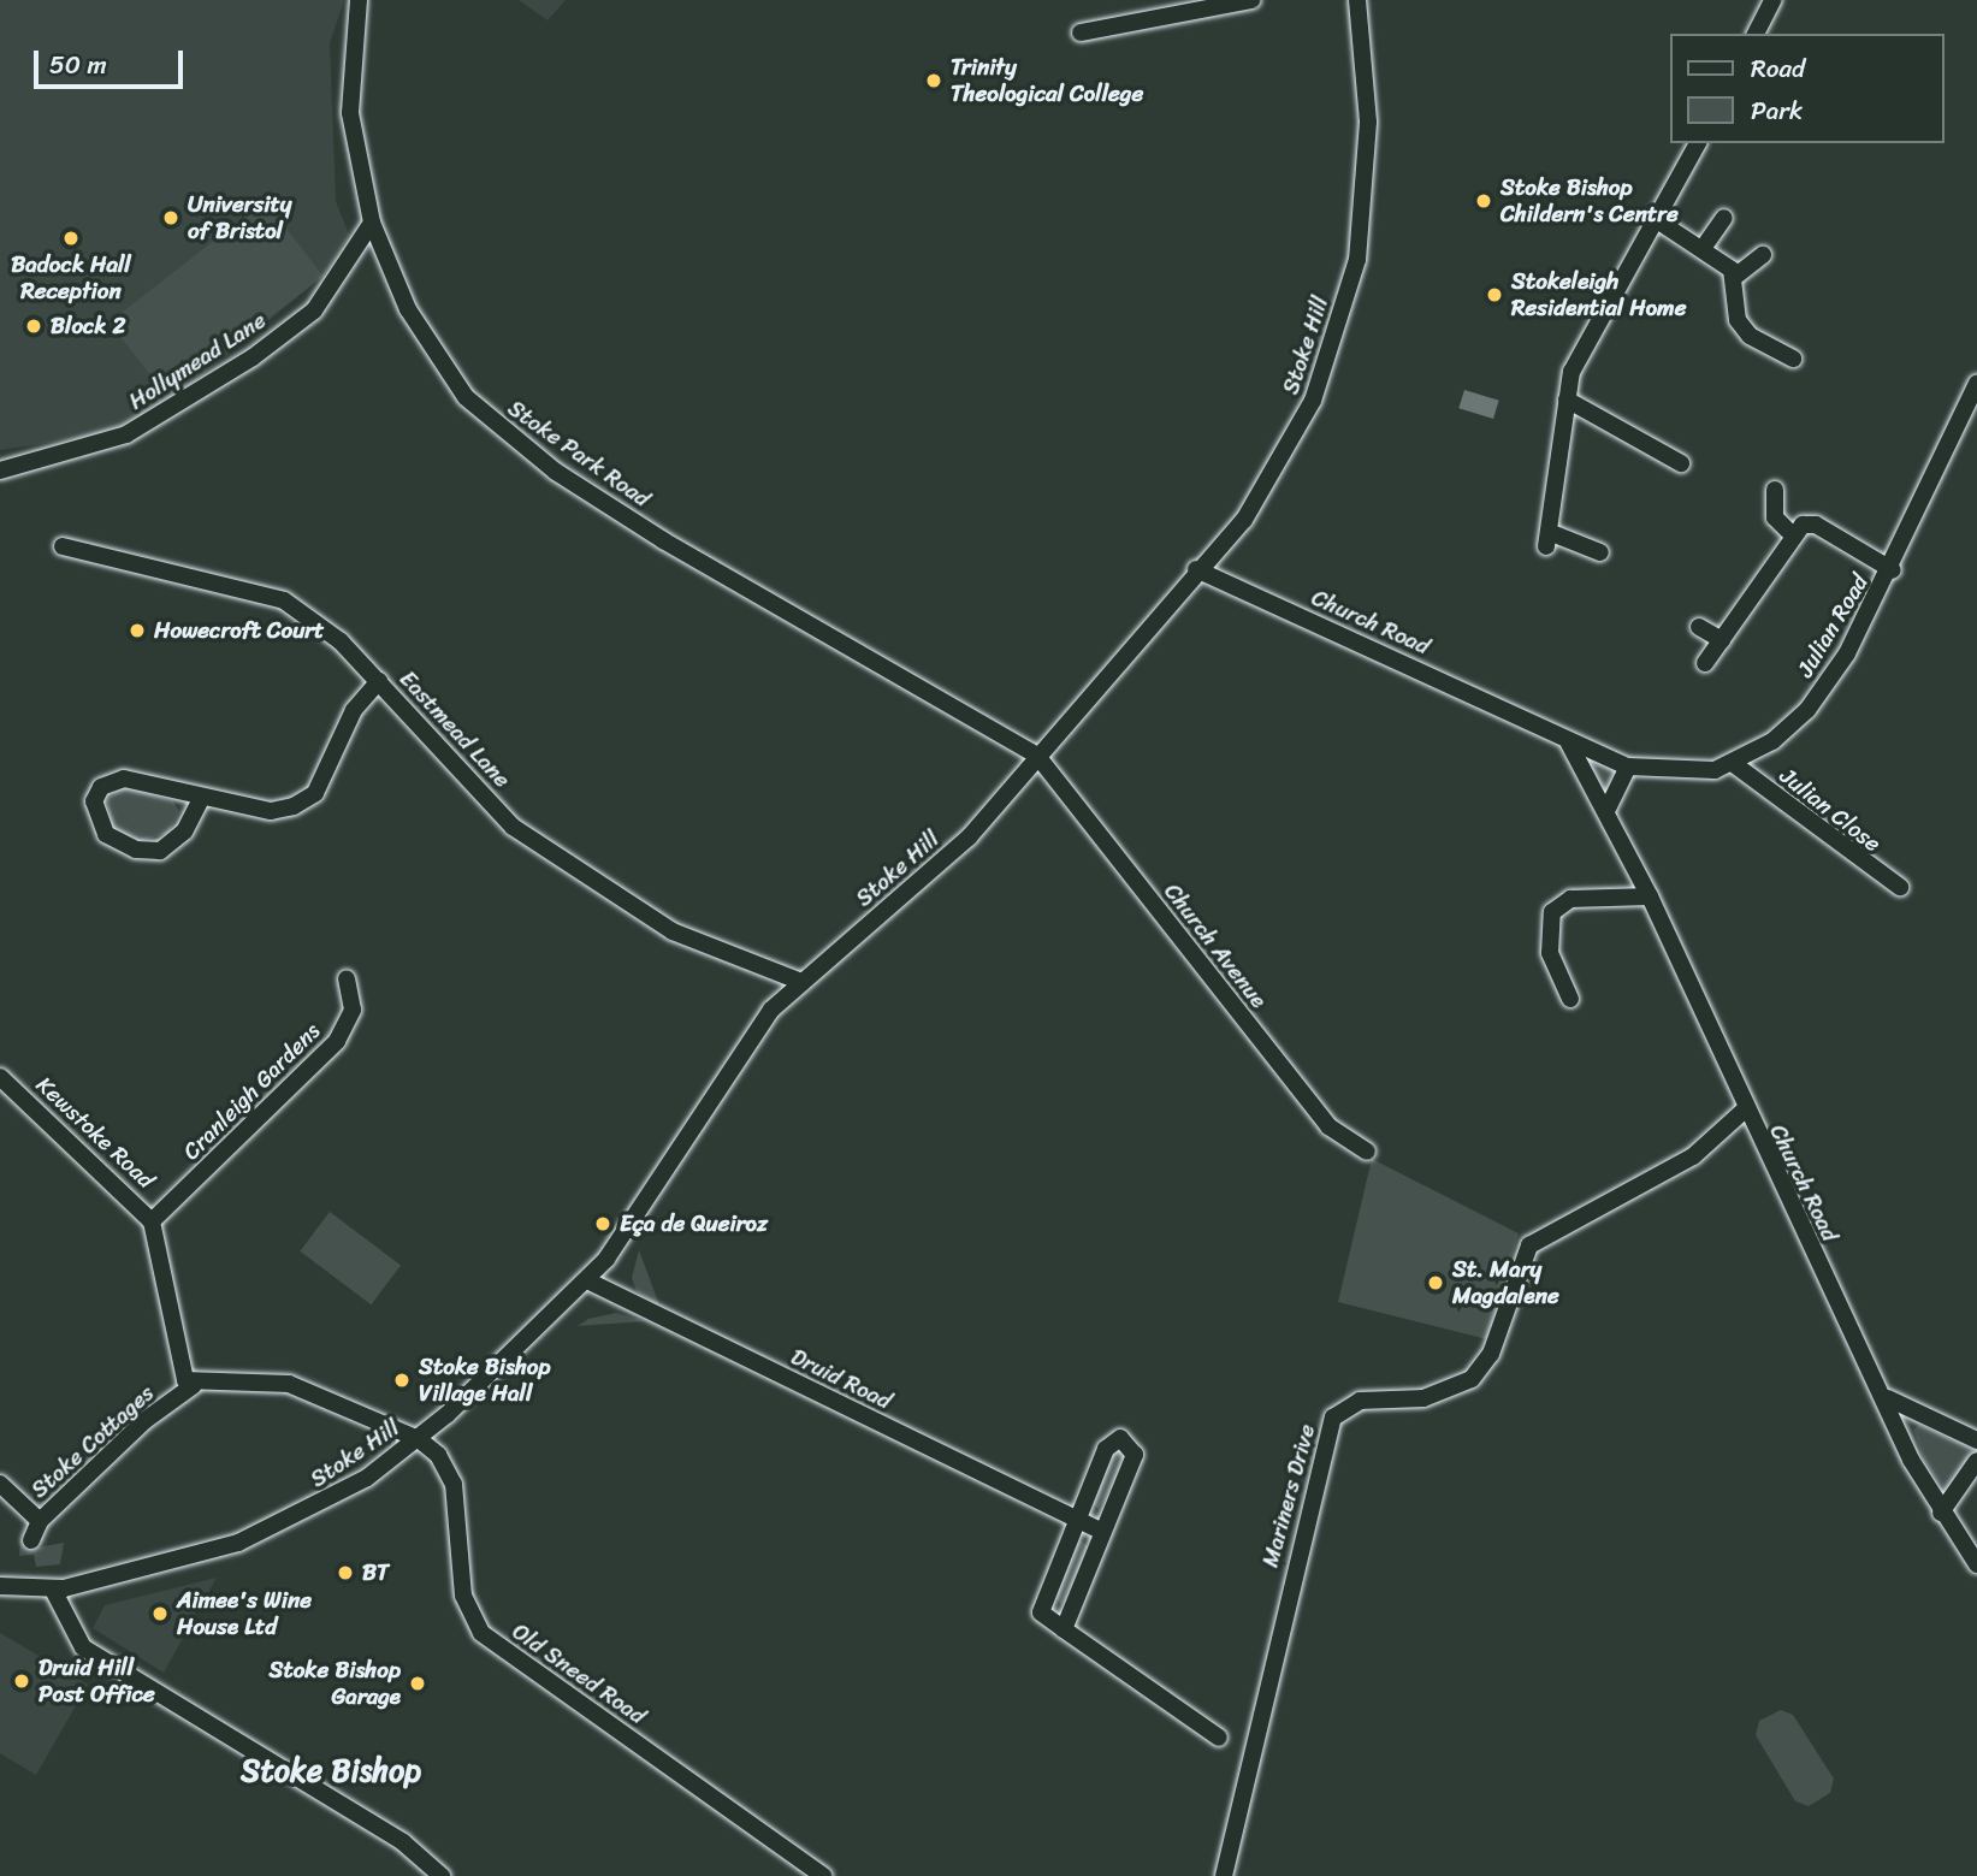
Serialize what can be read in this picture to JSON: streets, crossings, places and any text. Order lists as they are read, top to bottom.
{
  "streets": {
    "street": [
      "Stoke Hill",
      "Hollymead Lane",
      "Stoke Park Road",
      "Church Road",
      "Julian Road",
      "Eastmead Lane",
      "Julian Close",
      "Church Avenue",
      "Cranleigh Gardens",
      "Kewstoke Road",
      "Druid Road",
      "Stoke Cottages",
      "Mariners Drive",
      "Old Sneed Road"
    ]
  },
  "crossings": [
    ["Stoke Hill", "Stoke Park Road"],
    ["Stoke Hill", "Church Road"],
    ["Stoke Hill", "Eastmead Lane"],
    ["Stoke Hill", "Church Avenue"],
    ["Stoke Hill", "Druid Road"],
    ["Stoke Hill", "Old Sneed Road"],
    ["Hollymead Lane", "Stoke Park Road"],
    ["Stoke Park Road", "Church Avenue"],
    ["Church Road", "Julian Road"],
    ["Church Road", "Mariners Drive"],
    ["Julian Road", "Julian Close"],
    ["Cranleigh Gardens", "Kewstoke Road"],
    ["Kewstoke Road", "Stoke Cottages"]
  ],
  "districts": ["Stoke Bishop"],
  "places": [
    "Trinity Theological College",
    "Stoke Bishop Childern's Centre",
    "University of Bristol",
    "Badock Hall Reception",
    "Stokeleigh Residential Home",
    "Block 2",
    "Howecroft Court",
    "Eça de Queiroz",
    "St. Mary Magdalene",
    "Stoke Bishop Village Hall",
    "BT",
    "Aimee's Wine House Ltd",
    "Druid Hill Post Office",
    "Stoke Bishop Garage"
  ],
  "legend": ["Road", "Park"],
  "scale_bar": "50 m"
}
